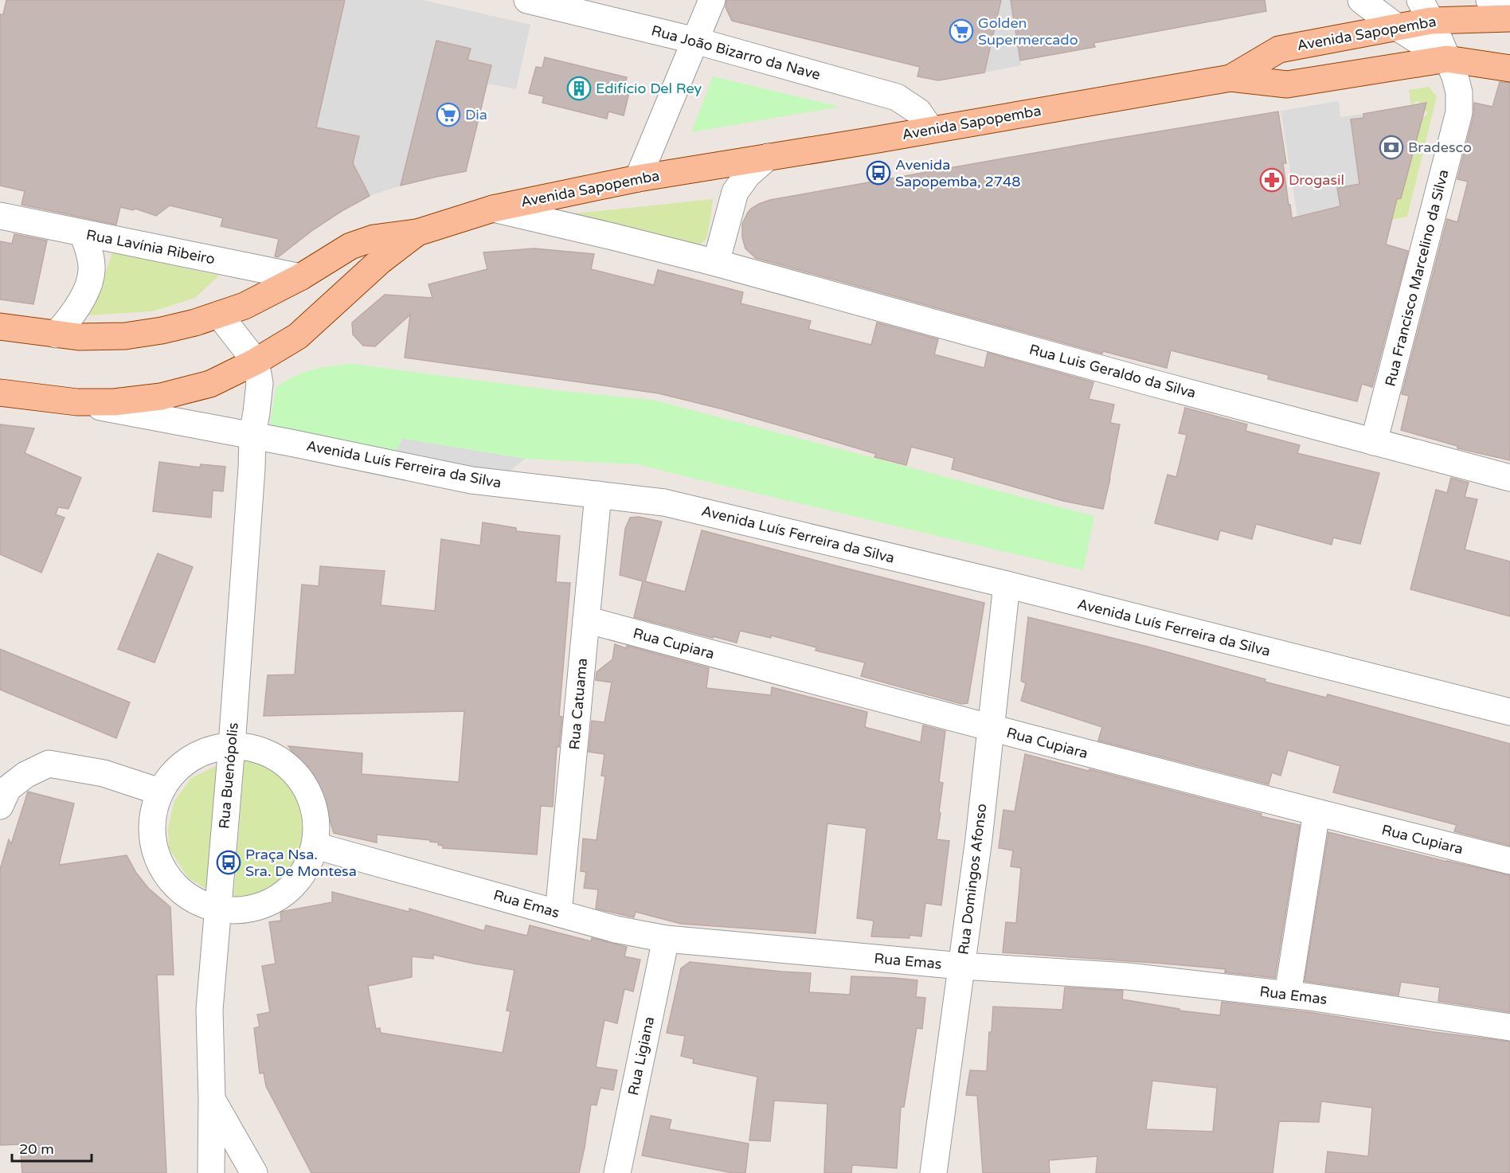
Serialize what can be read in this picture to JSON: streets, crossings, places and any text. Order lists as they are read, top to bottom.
{
  "streets": {
    "main road": ["Avenida Sapopemba"],
    "street": [
      "Rua João Bizarro da Nave",
      "Rua Lavínia Ribeiro",
      "Rua Francisco Marcelino da Silva",
      "Rua Luis Geraldo da Silva",
      "Avenida Luís Ferreira da Silva",
      "Rua Cupiara",
      "Rua Catuama",
      "Rua Buenópolis",
      "Rua Domingos Afonso",
      "Rua Emas",
      "Rua Ligiana"
    ]
  },
  "crossings": [
    ["Avenida Sapopemba", "Rua João Bizarro da Nave"],
    ["Avenida Sapopemba", "Rua Francisco Marcelino da Silva"],
    ["Avenida Sapopemba", "Rua Luis Geraldo da Silva"],
    ["Avenida Sapopemba", "Avenida Luís Ferreira da Silva"],
    ["Avenida Sapopemba", "Rua Buenópolis"],
    ["Rua Francisco Marcelino da Silva", "Rua Luis Geraldo da Silva"],
    ["Avenida Luís Ferreira da Silva", "Rua Catuama"],
    ["Avenida Luís Ferreira da Silva", "Rua Buenópolis"],
    ["Avenida Luís Ferreira da Silva", "Rua Domingos Afonso"],
    ["Rua Cupiara", "Rua Catuama"],
    ["Rua Cupiara", "Rua Domingos Afonso"],
    ["Rua Catuama", "Rua Emas"],
    ["Rua Domingos Afonso", "Rua Emas"],
    ["Rua Emas", "Rua Ligiana"]
  ],
  "places": {
    "supermarket": ["Golden Supermercado", "Dia"],
    "building": ["Edifício Del Rey"],
    "bank": ["Bradesco"],
    "bus stop": ["Avenida Sapopemba, 2748", "Praça Nsa. Sra. De Montesa"],
    "pharmacy": ["Drogasil"]
  },
  "scale_bar": "20 m"
}
